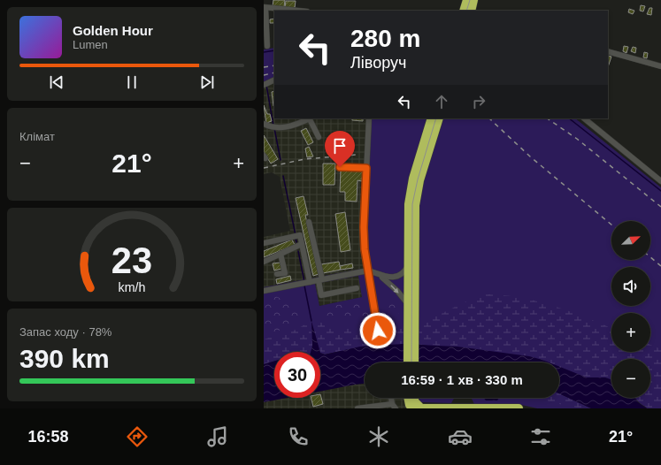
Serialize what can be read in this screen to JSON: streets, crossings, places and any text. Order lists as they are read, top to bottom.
{
  "north": "top right",
  "page": {
    "turn": ["280 m", "Ліворуч"],
    "song": ["Golden Hour", "Lumen"],
    "tile": [
      "Клімат",
      ["Запас ходу · 78%", "390 km"]
    ],
    "heat": ["−", "21°", "+"],
    "map_buttons": ["+", "−"],
    "limit": "30",
    "trip": "16:59 · 1 хв · 330 m",
    "tabs": ["16:58", "21°"],
    "gauge": ["23", "km/h"]
  }
}
